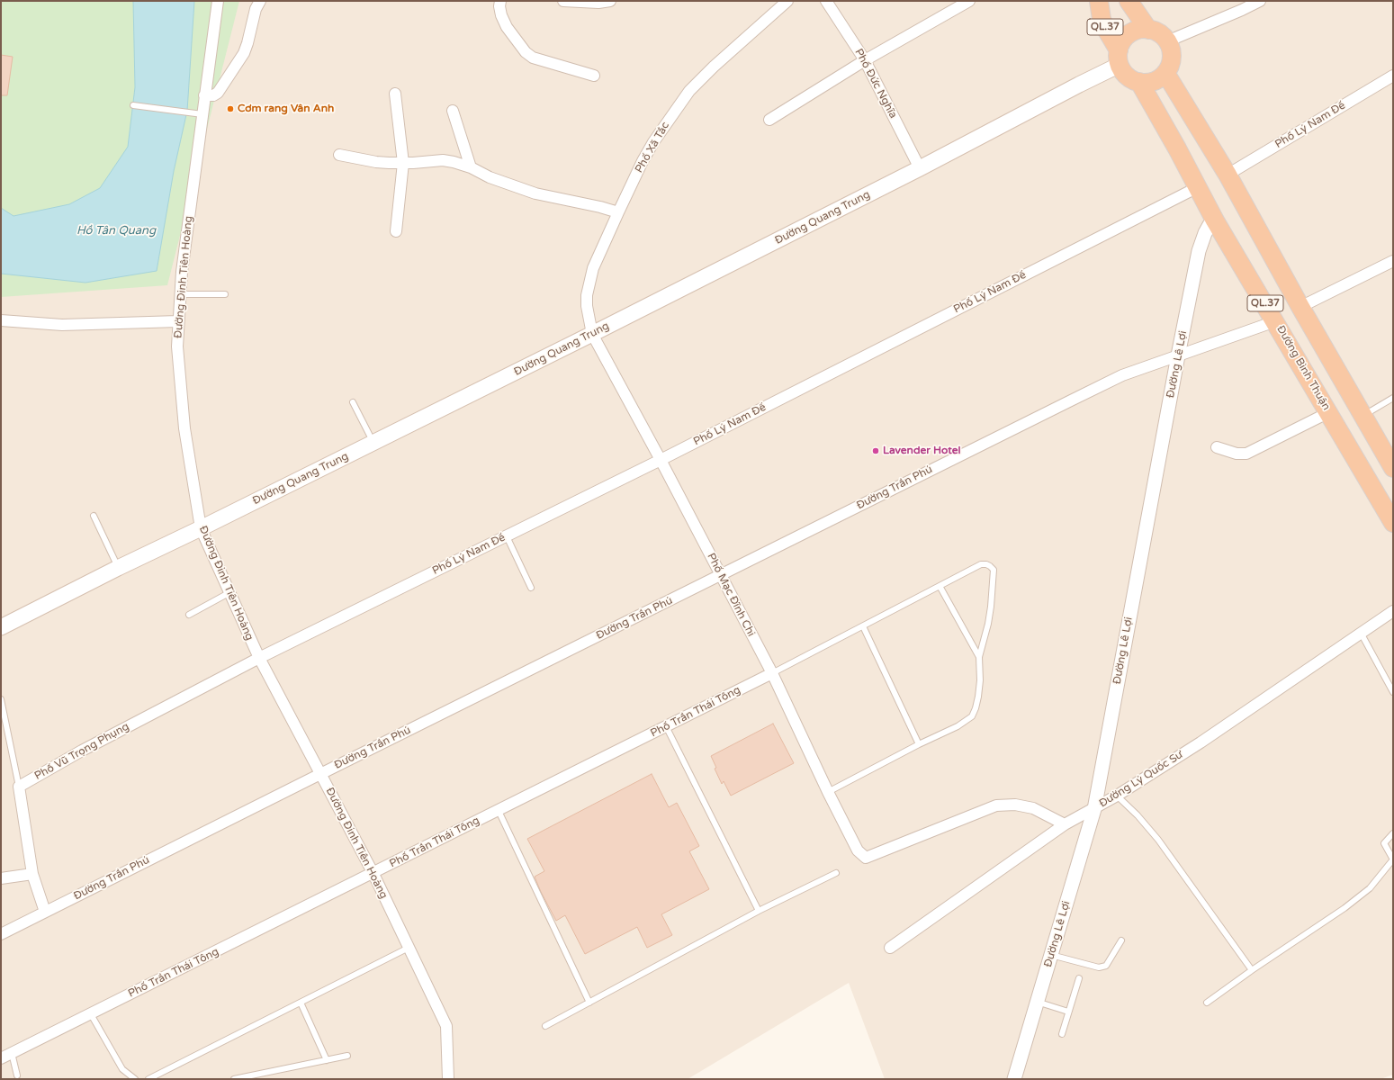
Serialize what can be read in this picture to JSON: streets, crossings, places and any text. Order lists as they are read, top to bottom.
{
  "streets": {
    "highway": ["QL.37", "Đường Bình Thuận"],
    "main road": ["Đường Quang Trung"],
    "street": [
      "Phố Đức Nghĩa",
      "Phố Lý Nam Đế",
      "Phố Xã Tắc",
      "Đường Đinh Tiên Hoàng",
      "Đường Lê Lợi",
      "Đường Trần Phú",
      "Phố Mạc Đĩnh Chi",
      "Phố Trần Thái Tông",
      "Phố Vũ Trọng Phụng",
      "Đường Lý Quốc Sư"
    ]
  },
  "crossings": [
    ["QL.37", "Phố Lý Nam Đế"],
    ["QL.37", "Đường Quang Trung"],
    ["QL.37", "Đường Bình Thuận"],
    ["Phố Đức Nghĩa", "Đường Quang Trung"],
    ["Phố Lý Nam Đế", "Đường Đinh Tiên Hoàng"],
    ["Phố Lý Nam Đế", "Đường Bình Thuận"],
    ["Phố Lý Nam Đế", "Phố Mạc Đĩnh Chi"],
    ["Phố Lý Nam Đế", "Phố Vũ Trọng Phụng"],
    ["Phố Xã Tắc", "Đường Quang Trung"],
    ["Phố Xã Tắc", "Phố Mạc Đĩnh Chi"],
    ["Đường Quang Trung", "Đường Đinh Tiên Hoàng"],
    ["Đường Quang Trung", "Đường Bình Thuận"],
    ["Đường Quang Trung", "Phố Mạc Đĩnh Chi"],
    ["Đường Đinh Tiên Hoàng", "Đường Trần Phú"],
    ["Đường Đinh Tiên Hoàng", "Phố Trần Thái Tông"],
    ["Đường Đinh Tiên Hoàng", "Phố Vũ Trọng Phụng"],
    ["Đường Lê Lợi", "Đường Bình Thuận"],
    ["Đường Lê Lợi", "Đường Trần Phú"],
    ["Đường Lê Lợi", "Đường Lý Quốc Sư"],
    ["Đường Bình Thuận", "Đường Trần Phú"],
    ["Đường Trần Phú", "Phố Mạc Đĩnh Chi"],
    ["Phố Mạc Đĩnh Chi", "Phố Trần Thái Tông"],
    ["Phố Mạc Đĩnh Chi", "Đường Lý Quốc Sư"]
  ],
  "water": ["Hồ Tân Quang"],
  "places": ["Cơm rang Vân Anh", "Lavender Hotel"]
}
